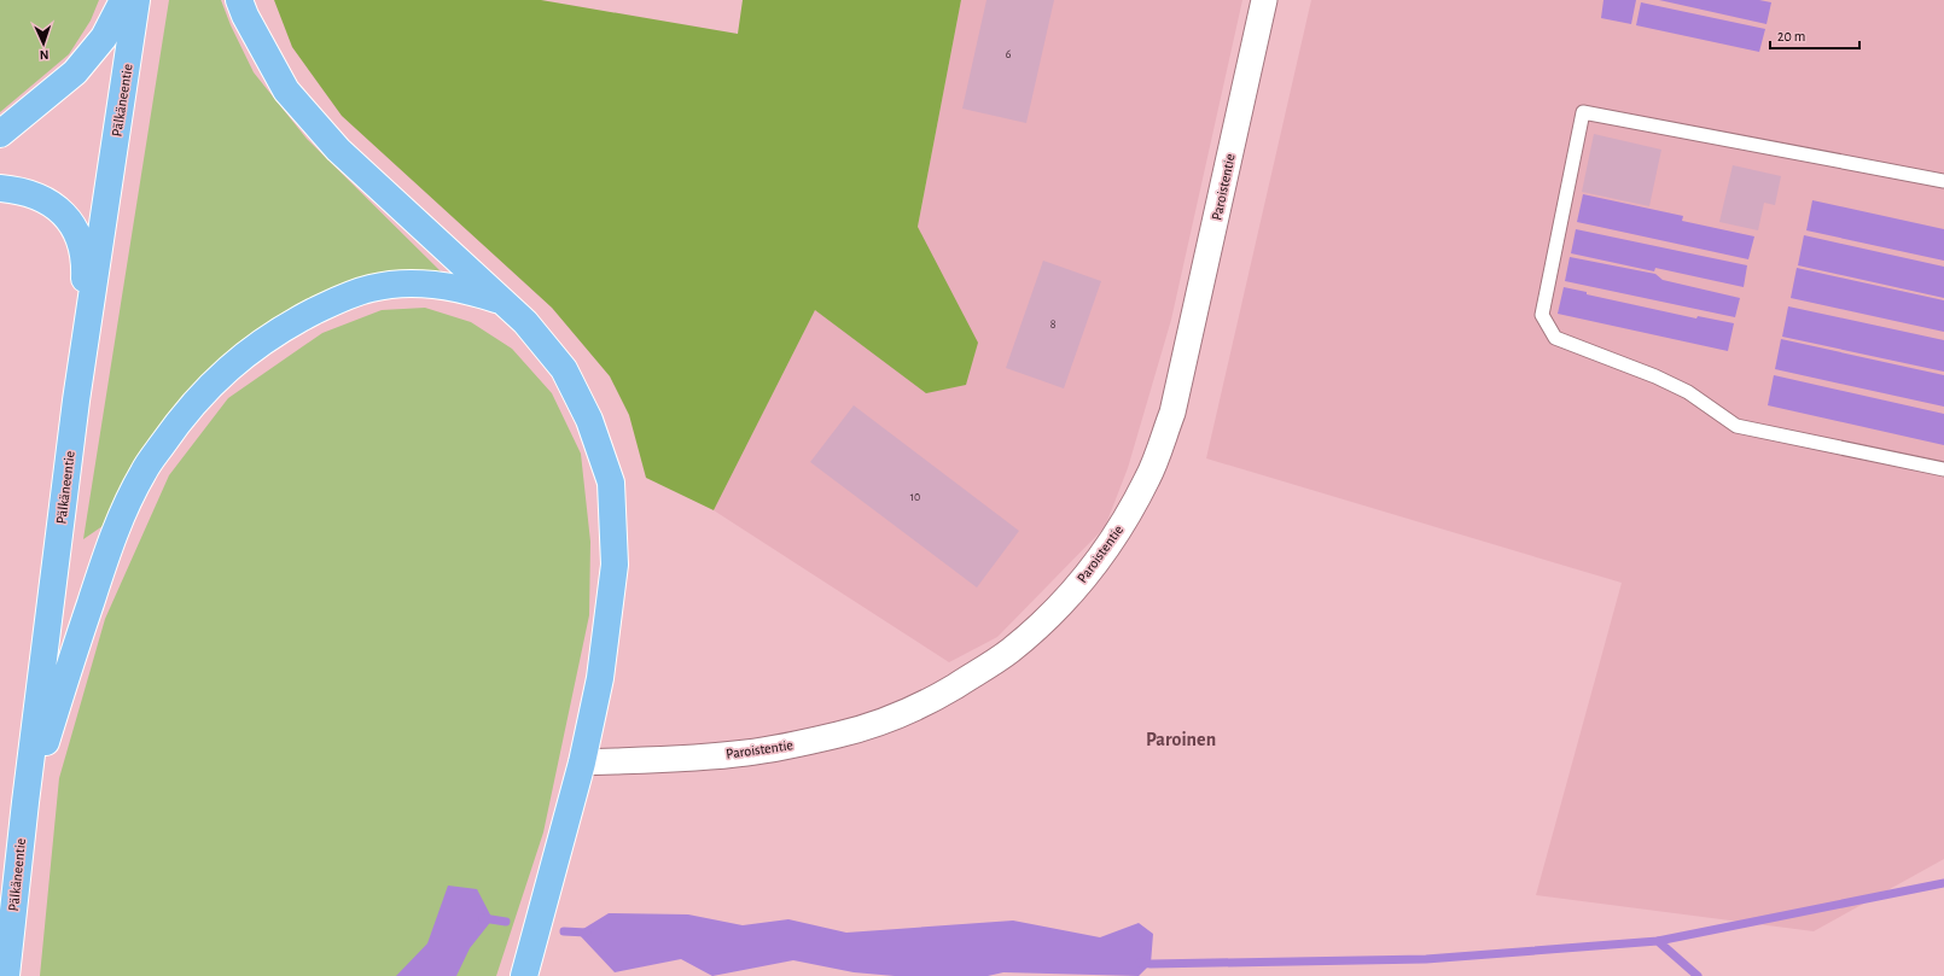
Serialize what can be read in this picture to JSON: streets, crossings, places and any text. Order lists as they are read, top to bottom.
{
  "streets": {
    "main road": ["Pälkäneentie"],
    "street": ["Paroistentie"]
  },
  "districts": ["Paroinen"],
  "house_numbers": ["6", "8", "10"],
  "scale_bar": "20 m",
  "north": "bottom"
}
